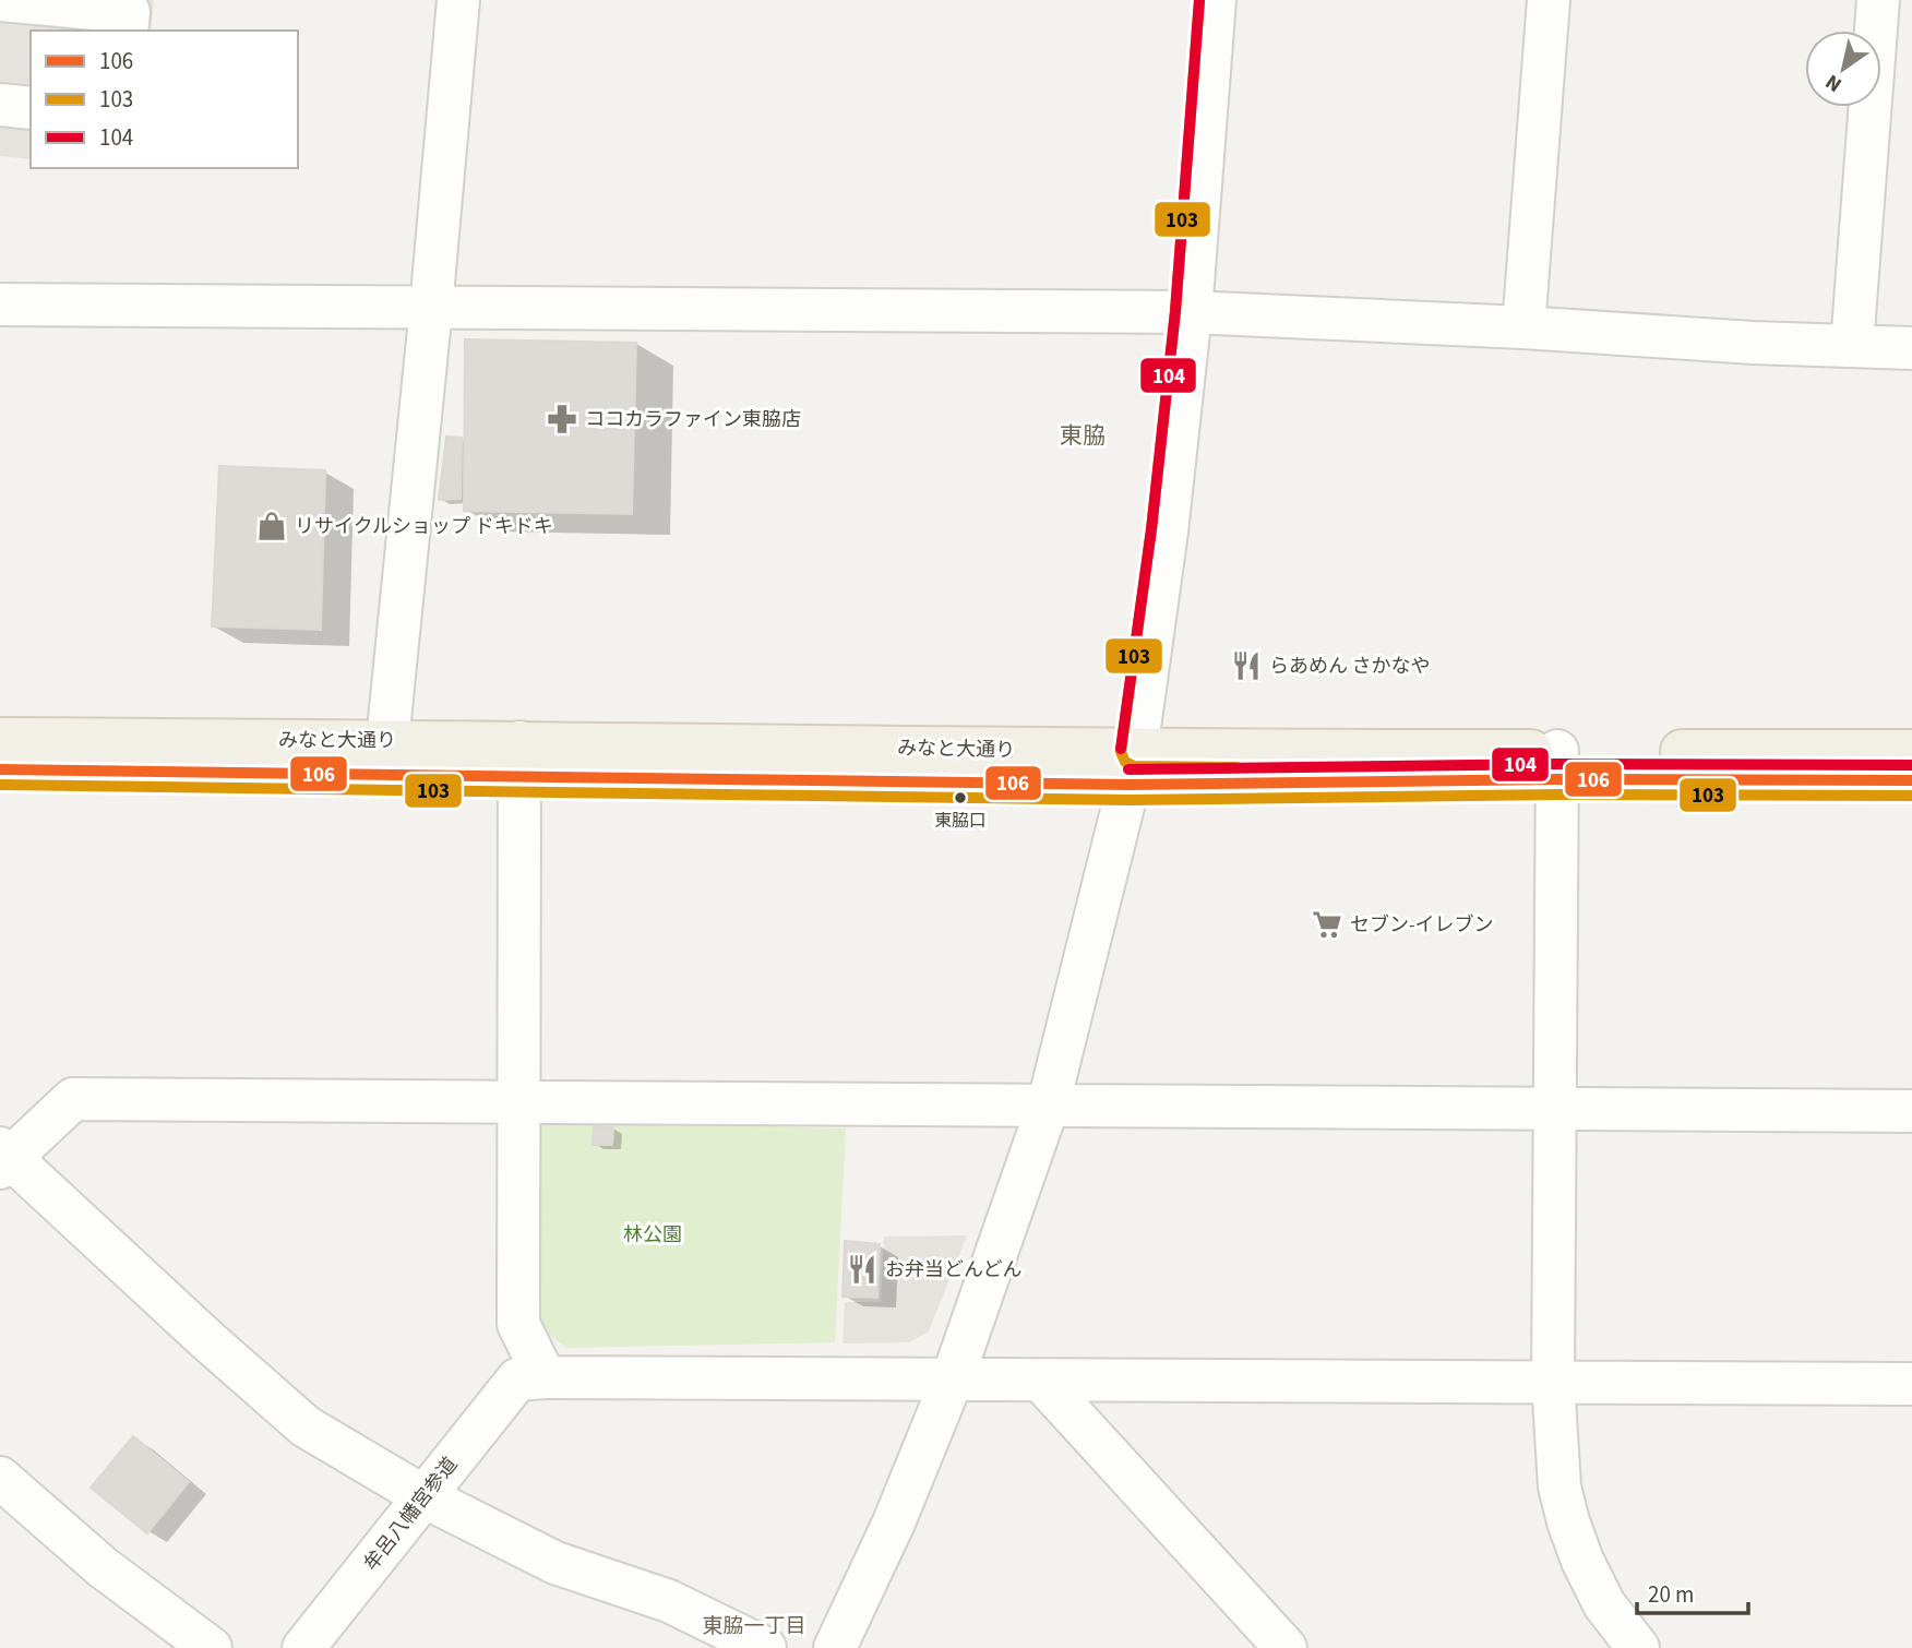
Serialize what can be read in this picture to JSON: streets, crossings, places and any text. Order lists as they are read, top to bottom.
{
  "streets": {
    "main road": ["みなと大通り"],
    "street": ["牟呂八幡宮参道"]
  },
  "districts": ["東脇", "東脇一丁目"],
  "parks": ["林公園"],
  "places": {
    "pharmacy": ["ココカラファイン東脇店"],
    "shop": ["リサイクルショップ ドキドキ"],
    "restaurant": ["らあめん さかなや", "お弁当どんどん"],
    "other": ["東脇口"],
    "supermarket": ["セブン-イレブン"]
  },
  "lines": ["transit line 103", "transit line 104", "transit line 106"],
  "legend": ["106", "103", "104"],
  "scale_bar": "20 m",
  "north": "bottom left"
}
